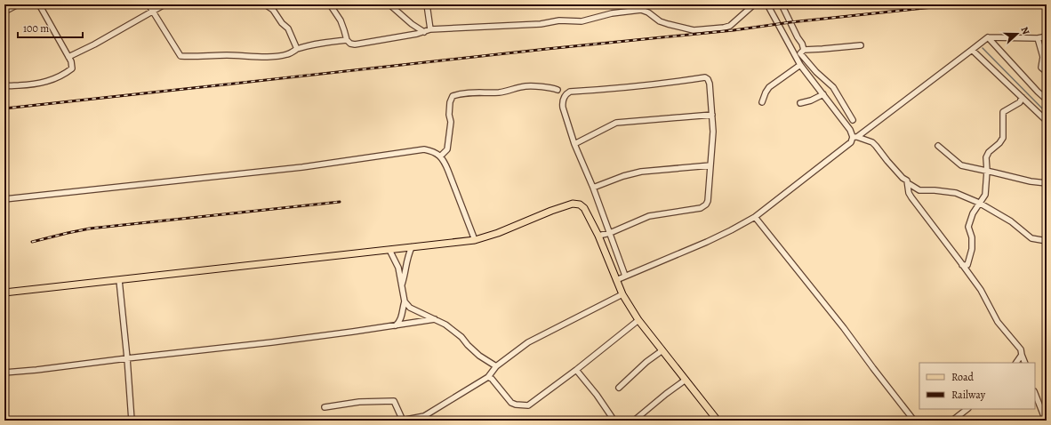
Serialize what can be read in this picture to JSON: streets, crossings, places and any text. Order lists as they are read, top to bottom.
{
  "legend": ["Road", "Railway"],
  "scale_bar": "100 m",
  "north": "right"
}
